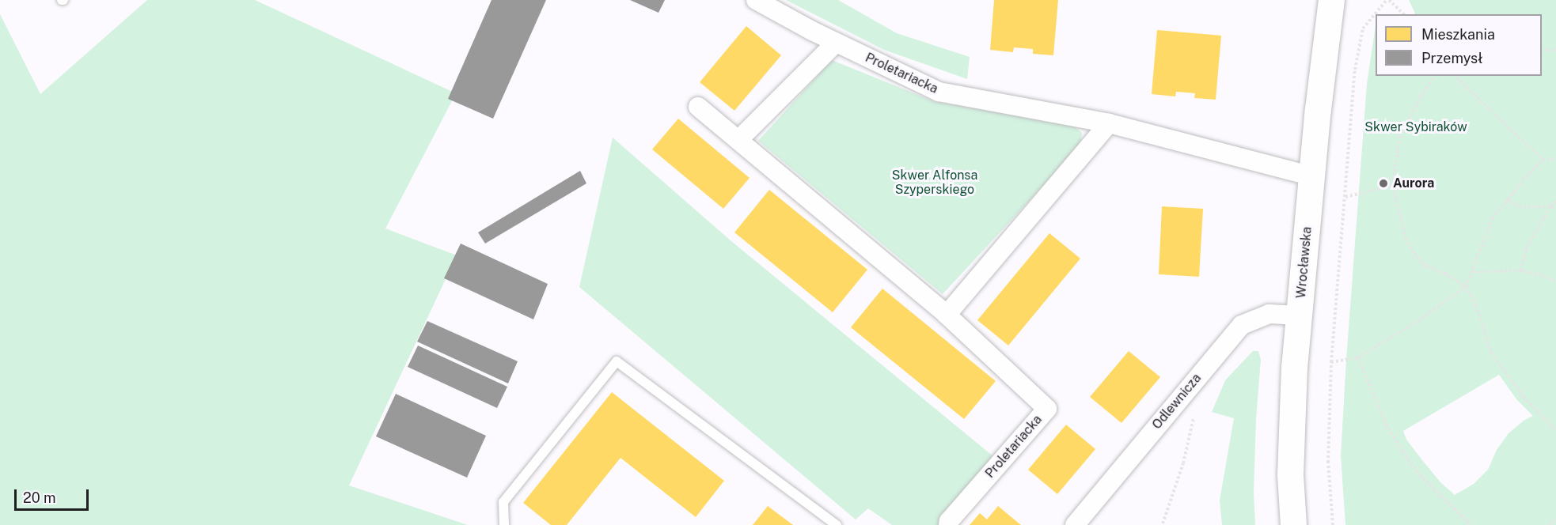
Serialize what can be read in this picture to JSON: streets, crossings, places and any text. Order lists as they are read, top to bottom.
{
  "streets": {
    "main road": ["Wrocławska"],
    "street": ["Proletariacka", "Odlewnicza"]
  },
  "crossings": [
    ["Proletariacka", "Wrocławska"],
    ["Wrocławska", "Odlewnicza"]
  ],
  "parks": ["Skwer Sybiraków", "Skwer Alfonsa Szyperskiego"],
  "places": ["Aurora"],
  "legend": ["Mieszkania", "Przemysł"],
  "scale_bar": "20 m"
}
